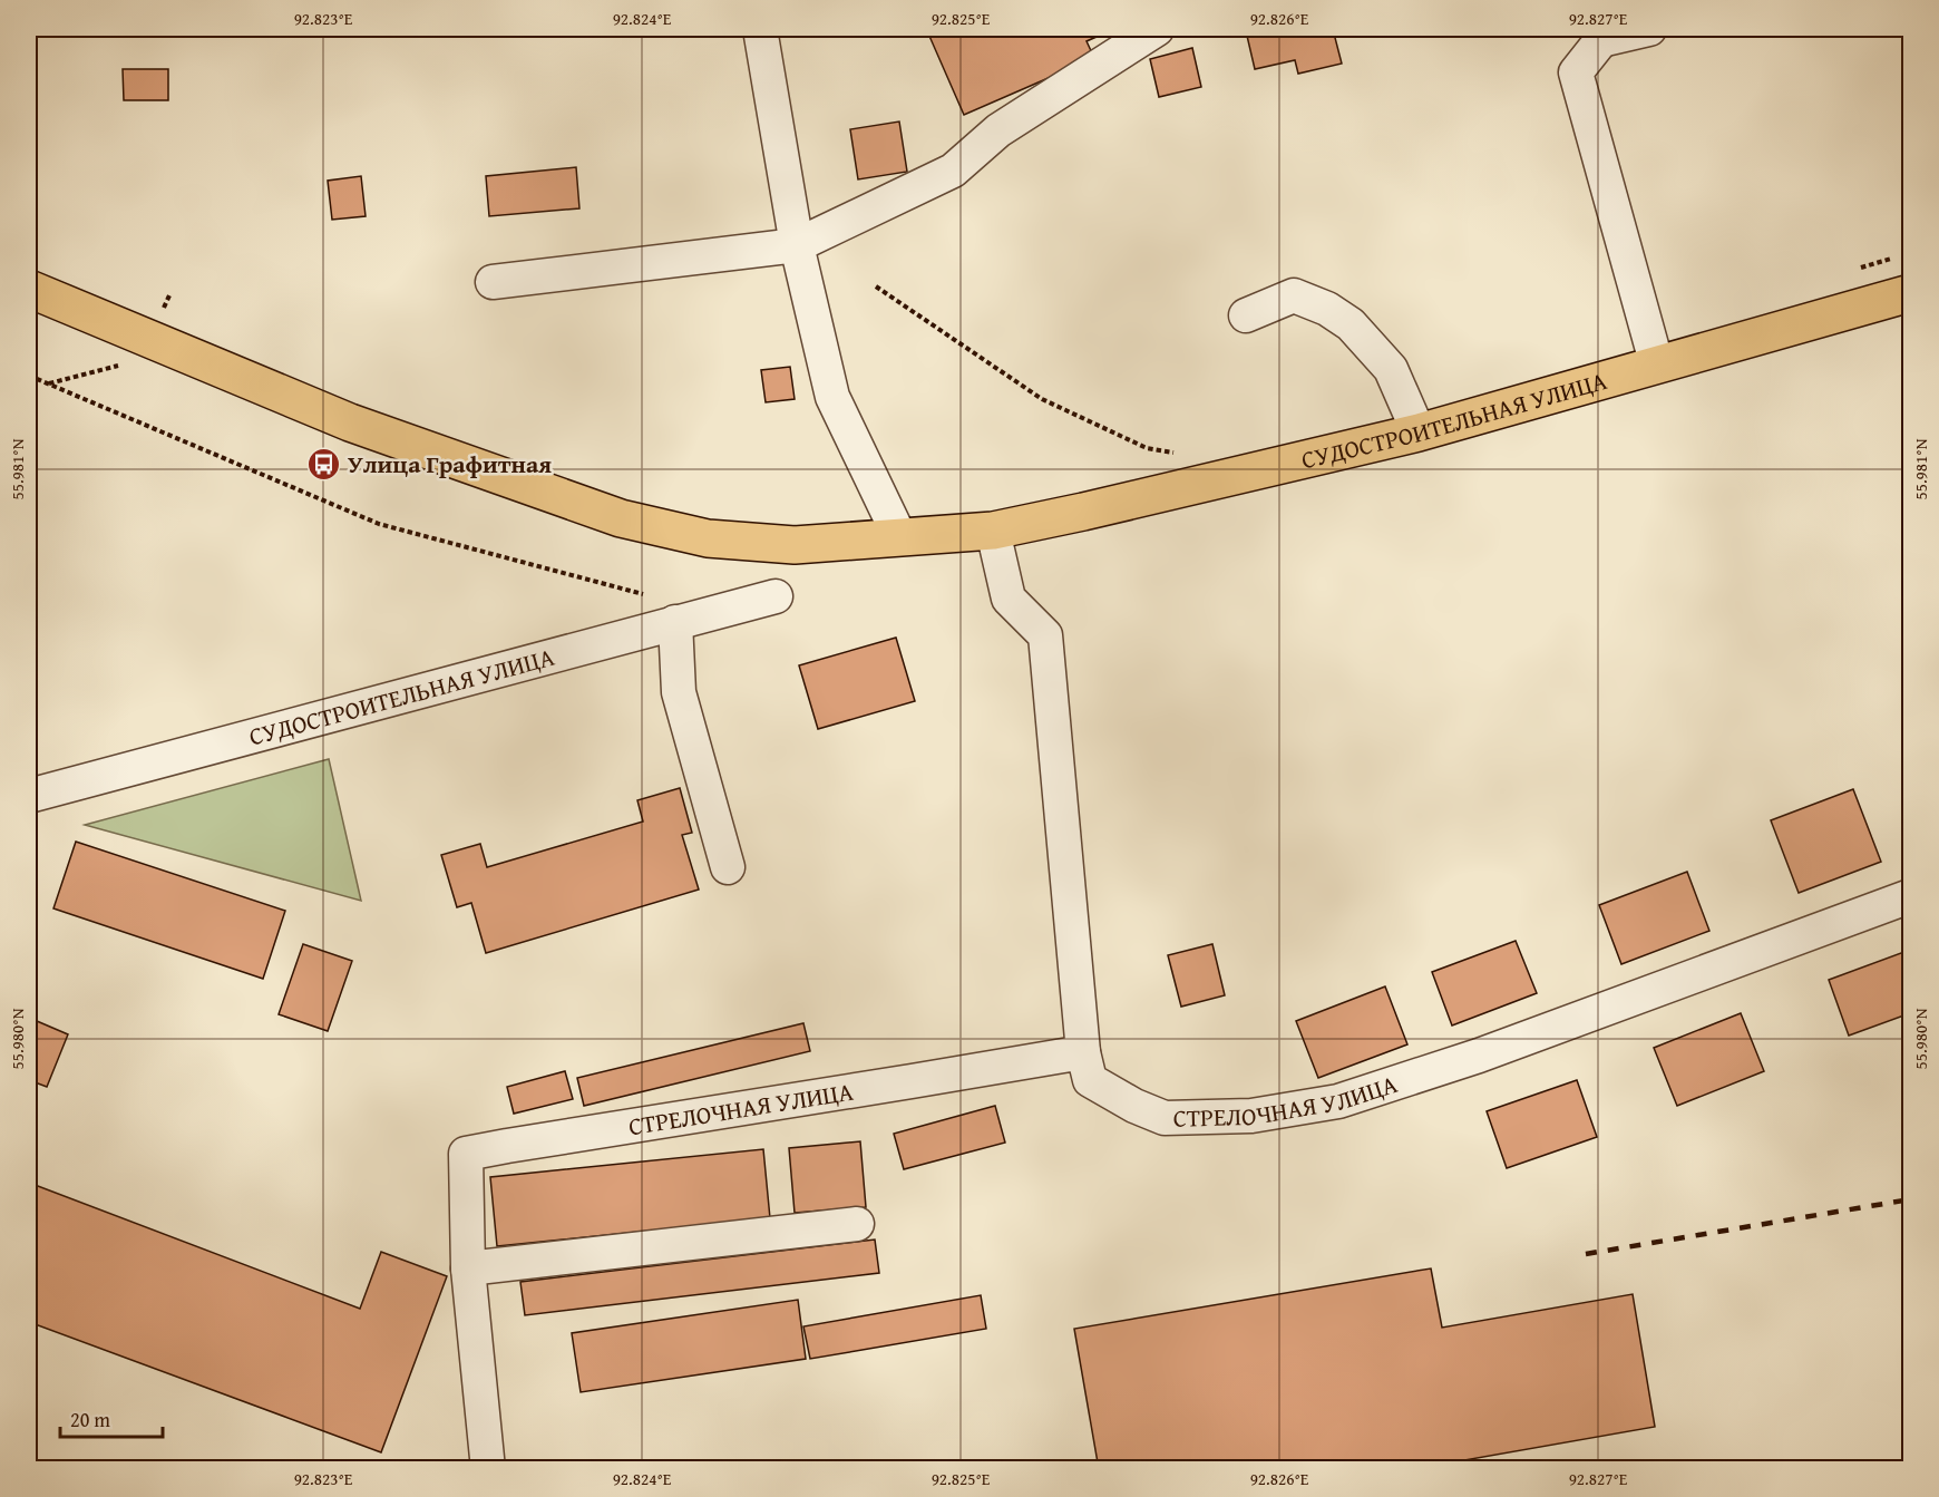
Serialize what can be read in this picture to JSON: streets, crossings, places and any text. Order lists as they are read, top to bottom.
{
  "streets": {
    "main road": ["СУДОСТРОИТЕЛЬНАЯ УЛИЦА"],
    "street": ["СТРЕЛОЧНАЯ УЛИЦА"]
  },
  "places": {
    "bus stop": ["Улица Графитная"]
  },
  "scale_bar": "20 m",
  "coordinates": [
    "92.823°E",
    "92.824°E",
    "92.825°E",
    "92.826°E",
    "92.827°E",
    "55.981°N",
    "55.980°N"
  ]
}
